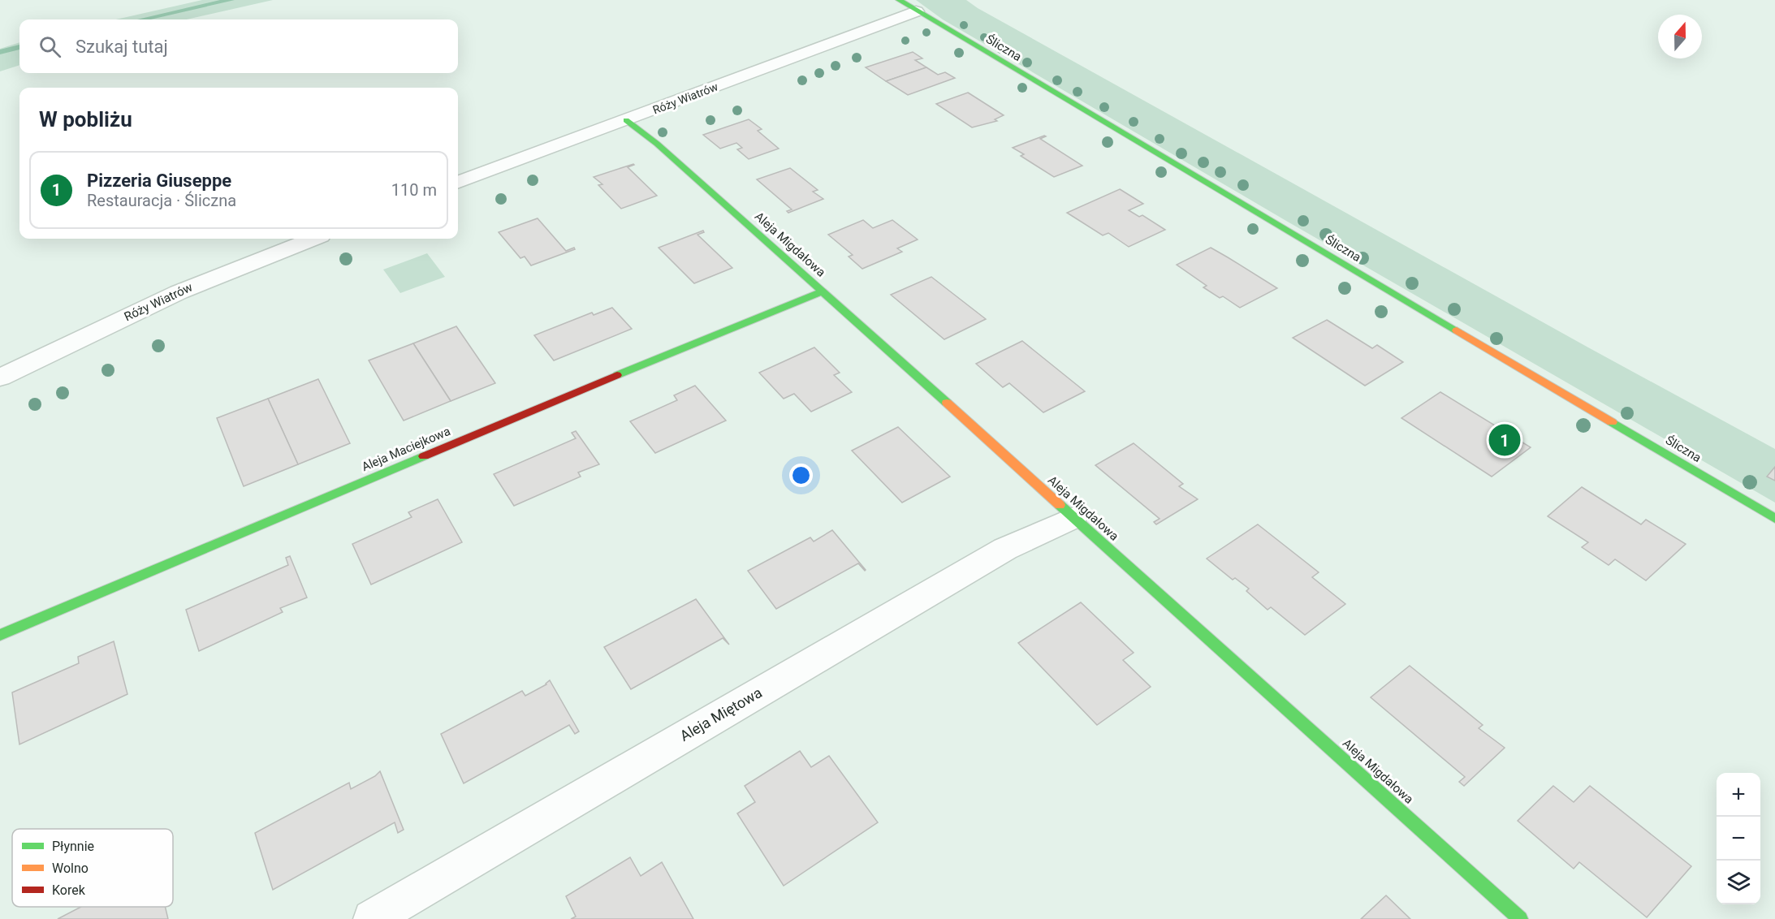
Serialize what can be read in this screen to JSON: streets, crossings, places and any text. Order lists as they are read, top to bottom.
{
  "streets": {
    "street": [
      "Śliczna",
      "Róży Wiatrów",
      "Aleja Migdałowa",
      "Aleja Maciejkowa",
      "Aleja Miętowa"
    ]
  },
  "crossings": [
    ["Śliczna", "Róży Wiatrów"],
    ["Róży Wiatrów", "Aleja Migdałowa"],
    ["Aleja Migdałowa", "Aleja Maciejkowa"],
    ["Aleja Migdałowa", "Aleja Miętowa"]
  ],
  "legend": ["Płynnie", "Wolno", "Korek"],
  "north": "top",
  "page": {
    "search": "Szukaj tutaj",
    "heading": "W pobliżu",
    "list": [
      {
        "mark": "1",
        "name": "Pizzeria Giuseppe",
        "note": "Restauracja · Śliczna",
        "value": "110 m"
      }
    ],
    "pins": "1",
    "map_buttons": ["+", "−"]
  }
}
